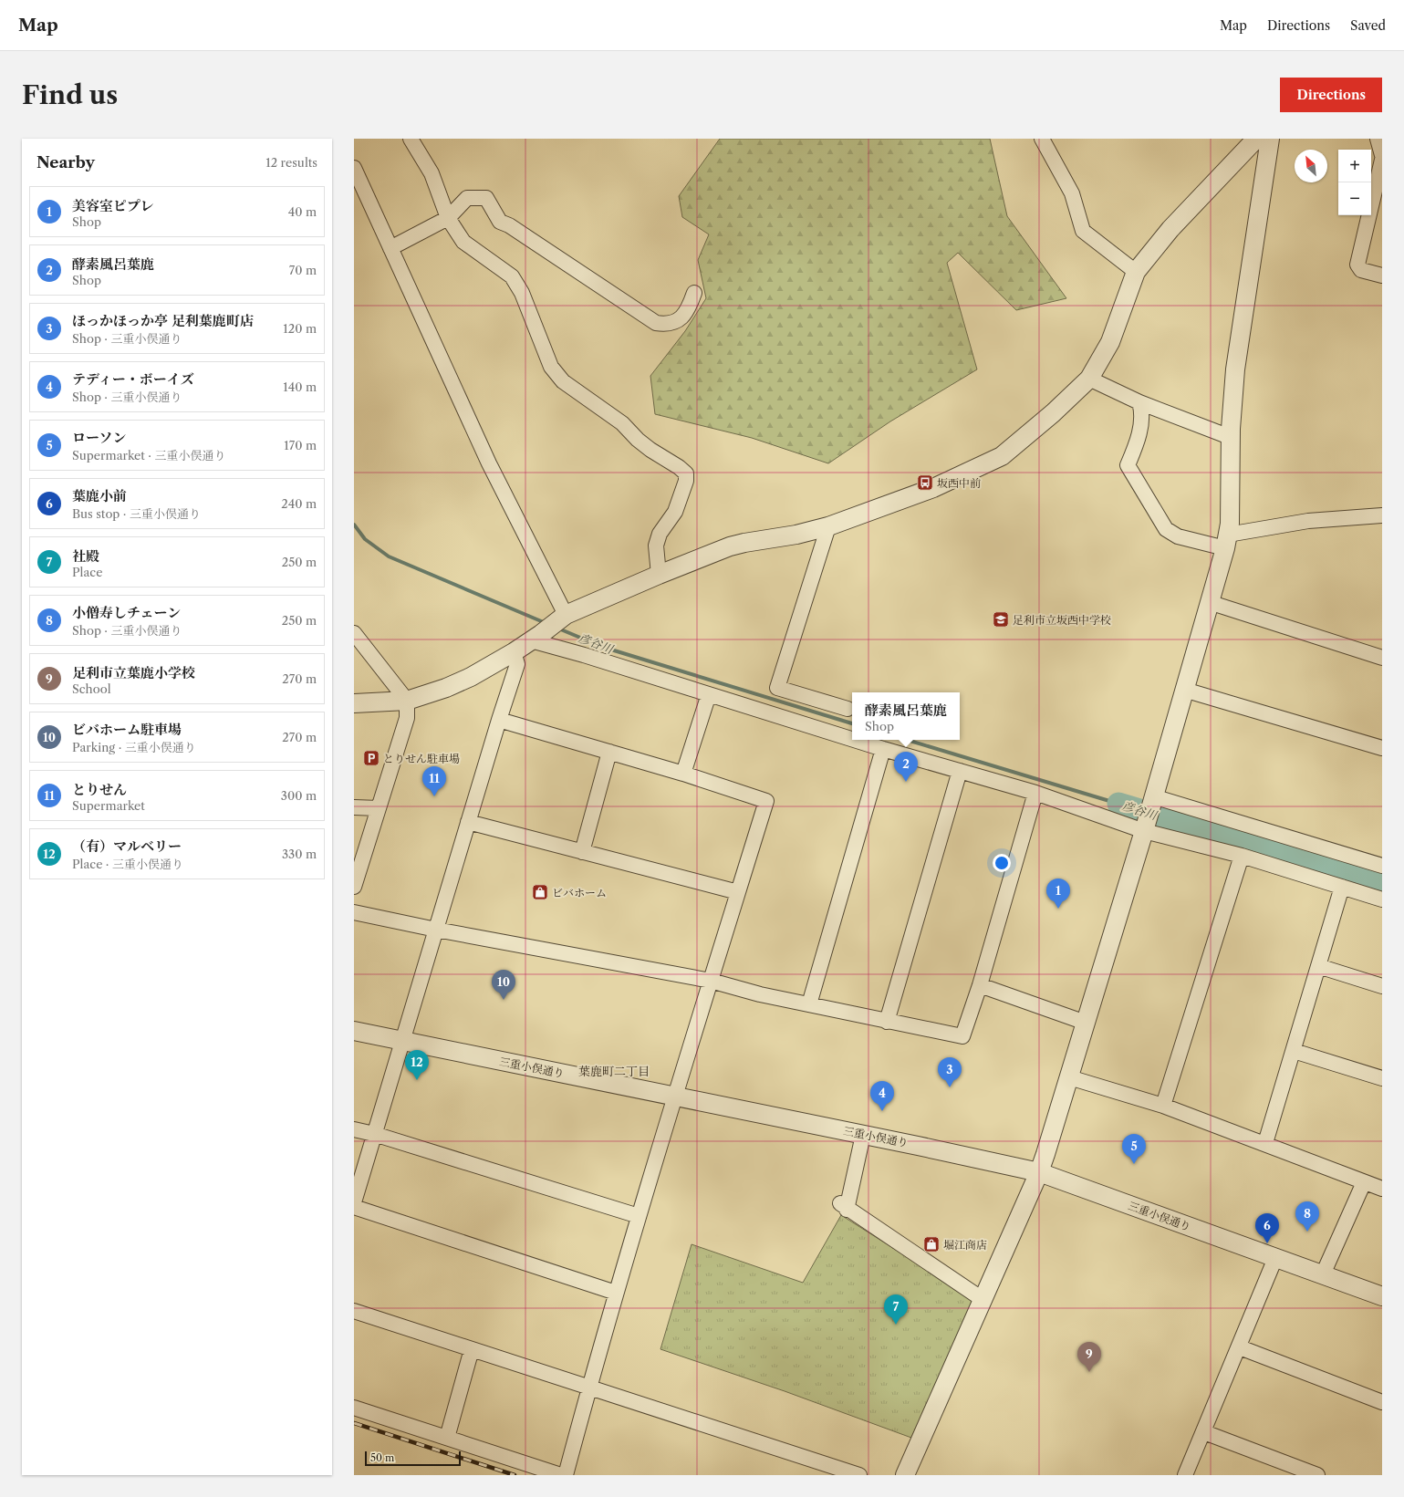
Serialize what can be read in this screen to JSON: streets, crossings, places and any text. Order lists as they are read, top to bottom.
{
  "streets": {
    "street": ["三重小俣通り"]
  },
  "districts": ["葉鹿町二丁目"],
  "water": ["彦谷川"],
  "places": {
    "bus stop": ["坂西中前"],
    "school or university": ["足利市立坂西中学校"],
    "parking": ["とりせん駐車場"],
    "shop": ["ビバホーム", "堀江商店"]
  },
  "scale_bar": "50 m",
  "north": "top left",
  "page": {
    "header": "Map",
    "nav": ["Map", "Directions", "Saved"],
    "buttons": "Directions",
    "title": "Find us",
    "heading": ["Nearby", "12 results"],
    "map_buttons": ["+", "−"],
    "list": [
      {
        "mark": "1",
        "name": "美容室ピプレ",
        "note": "Shop",
        "value": "40 m"
      },
      {
        "mark": "2",
        "name": "酵素風呂葉鹿",
        "note": "Shop",
        "value": "70 m"
      },
      {
        "mark": "3",
        "name": "ほっかほっか亭 足利葉鹿町店",
        "note": "Shop · 三重小俣通り",
        "value": "120 m"
      },
      {
        "mark": "4",
        "name": "テディー・ボーイズ",
        "note": "Shop · 三重小俣通り",
        "value": "140 m"
      },
      {
        "mark": "5",
        "name": "ローソン",
        "note": "Supermarket · 三重小俣通り",
        "value": "170 m"
      },
      {
        "mark": "6",
        "name": "葉鹿小前",
        "note": "Bus stop · 三重小俣通り",
        "value": "240 m"
      },
      {
        "mark": "7",
        "name": "社殿",
        "note": "Place",
        "value": "250 m"
      },
      {
        "mark": "8",
        "name": "小僧寿しチェーン",
        "note": "Shop · 三重小俣通り",
        "value": "250 m"
      },
      {
        "mark": "9",
        "name": "足利市立葉鹿小学校",
        "note": "School",
        "value": "270 m"
      },
      {
        "mark": "10",
        "name": "ビバホーム駐車場",
        "note": "Parking · 三重小俣通り",
        "value": "270 m"
      },
      {
        "mark": "11",
        "name": "とりせん",
        "note": "Supermarket",
        "value": "300 m"
      },
      {
        "mark": "12",
        "name": "（有）マルベリー",
        "note": "Place · 三重小俣通り",
        "value": "330 m"
      }
    ],
    "popup": ["酵素風呂葉鹿", "Shop"],
    "pins": [
      "2",
      "11",
      "1",
      "10",
      "12",
      "3",
      "4",
      "5",
      "8",
      "6",
      "7",
      "9"
    ],
    "scale": "50 m"
  }
}
